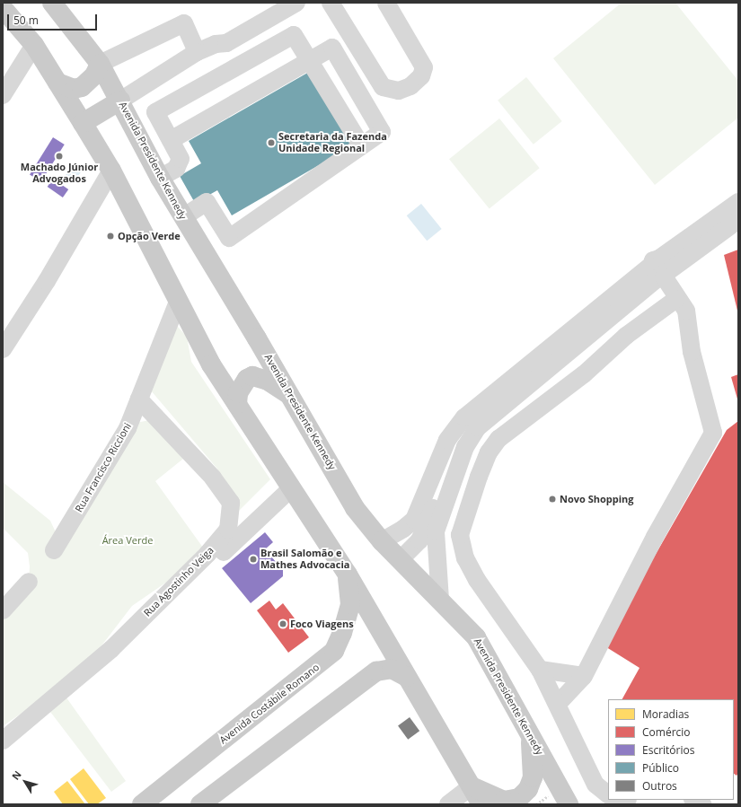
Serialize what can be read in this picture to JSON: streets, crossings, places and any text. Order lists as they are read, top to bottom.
{
  "streets": {
    "main road": ["Avenida Presidente Kennedy", "Avenida Costábile Romano"],
    "street": ["Rua Francisco Riccioni", "Rua Agostinho Veiga"]
  },
  "crossings": [
    ["Rua Francisco Riccioni", "Rua Agostinho Veiga"]
  ],
  "parks": ["Área Verde"],
  "places": [
    "Secretaria da Fazenda Unidade Regional",
    "Machado Júnior Advogados",
    "Opção Verde",
    "Novo Shopping",
    "Brasil Salomão e Mathes Advocacia",
    "Foco Viagens"
  ],
  "legend": [
    "Moradias",
    "Comércio",
    "Escritórios",
    "Público",
    "Outros"
  ],
  "scale_bar": "50 m",
  "north": "top left"
}
